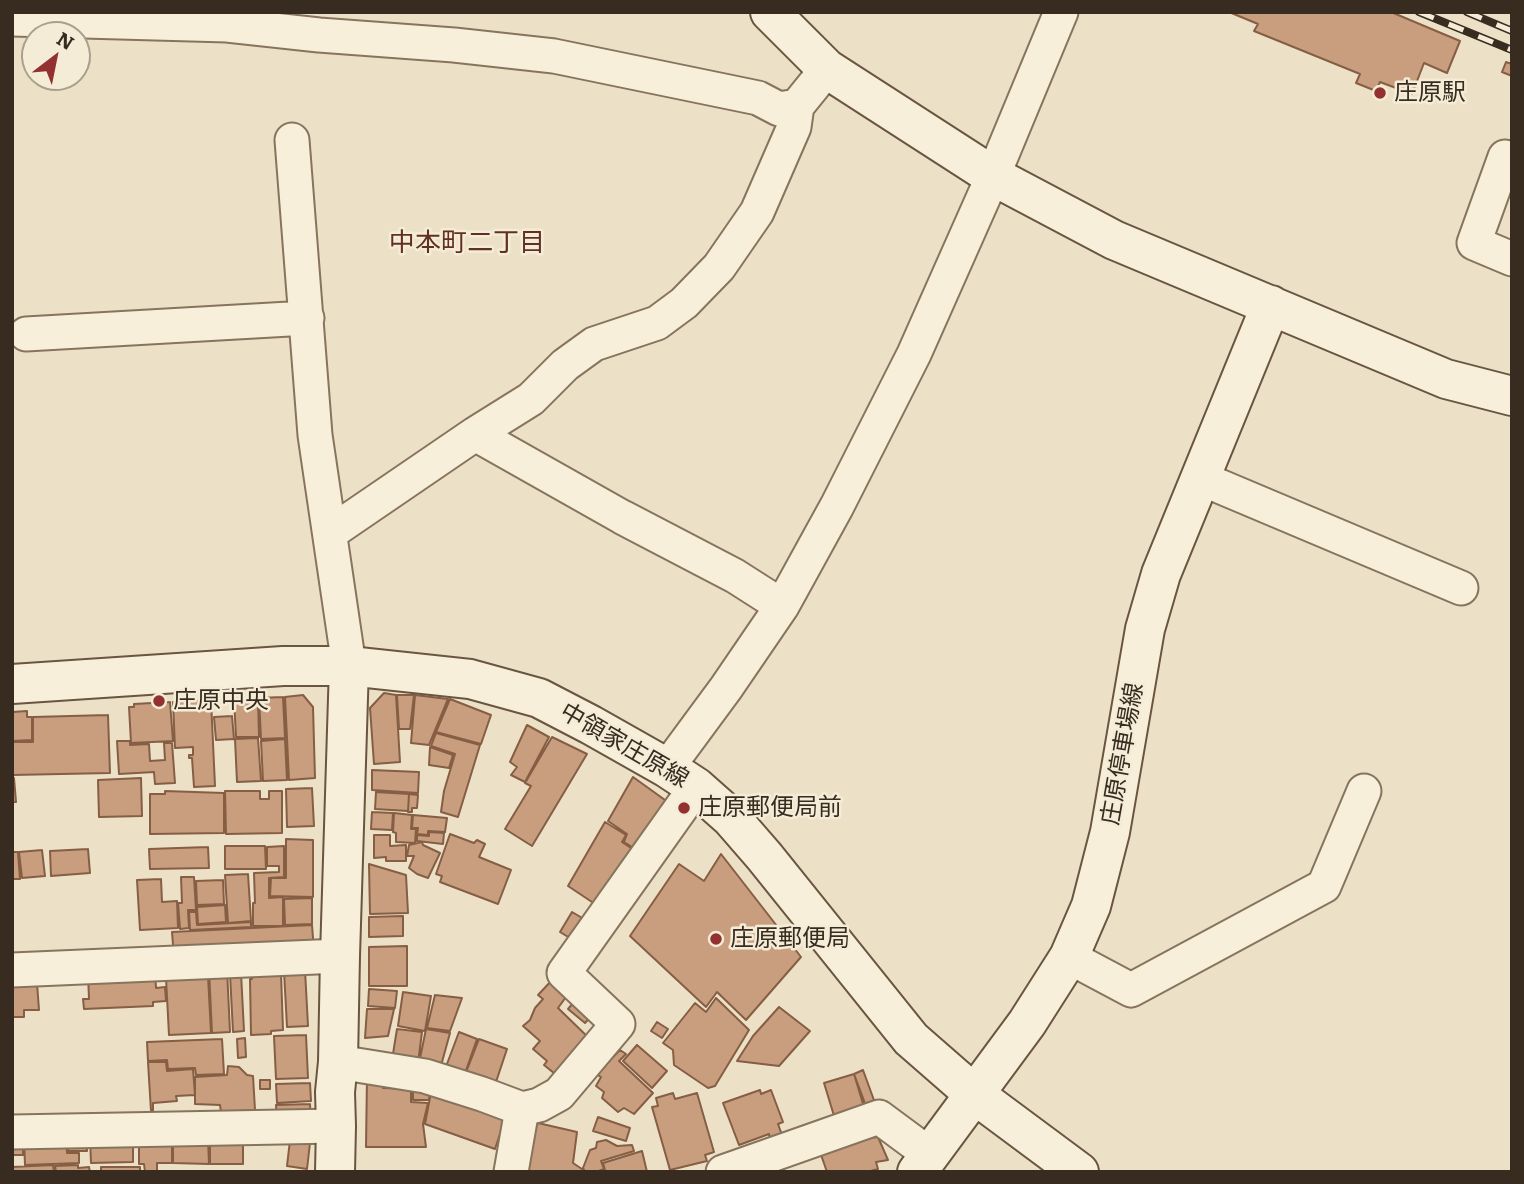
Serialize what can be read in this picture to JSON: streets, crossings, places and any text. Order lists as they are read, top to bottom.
{
  "streets": {
    "main road": ["中領家庄原線", "庄原停車場線"]
  },
  "crossings": [
    ["中領家庄原線", "庄原停車場線"]
  ],
  "districts": ["中本町二丁目"],
  "places": [
    "庄原駅",
    "庄原中央",
    "庄原郵便局前",
    "庄原郵便局"
  ],
  "north": "top right"
}
